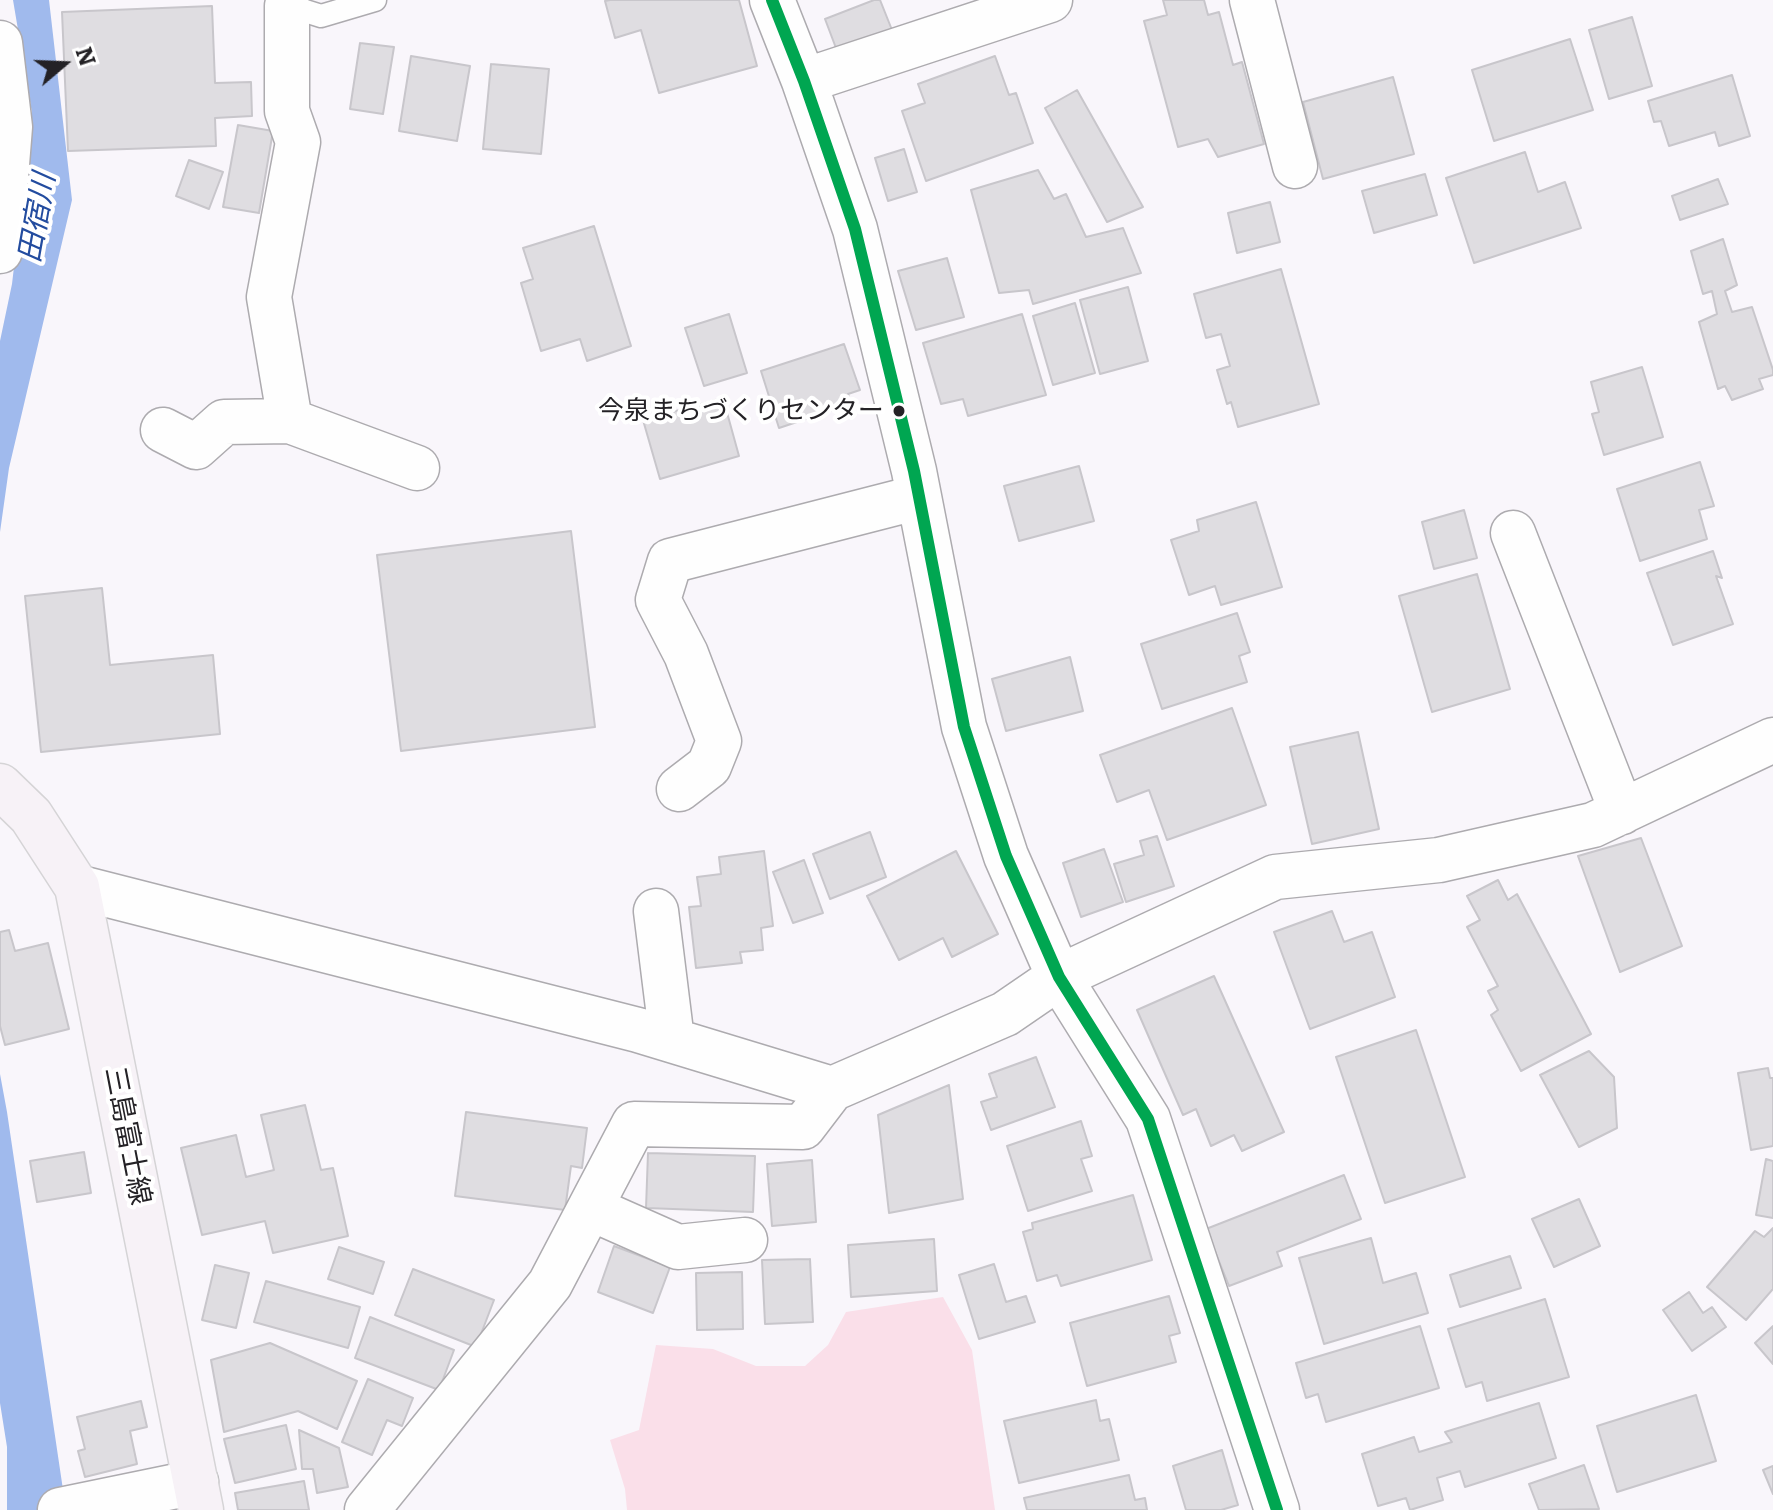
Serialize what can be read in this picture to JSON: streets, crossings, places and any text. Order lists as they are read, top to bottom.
{
  "streets": {
    "main road": ["三島富士線"]
  },
  "water": ["田宿川"],
  "places": ["今泉まちづくりセンター"],
  "north": "right"
}
